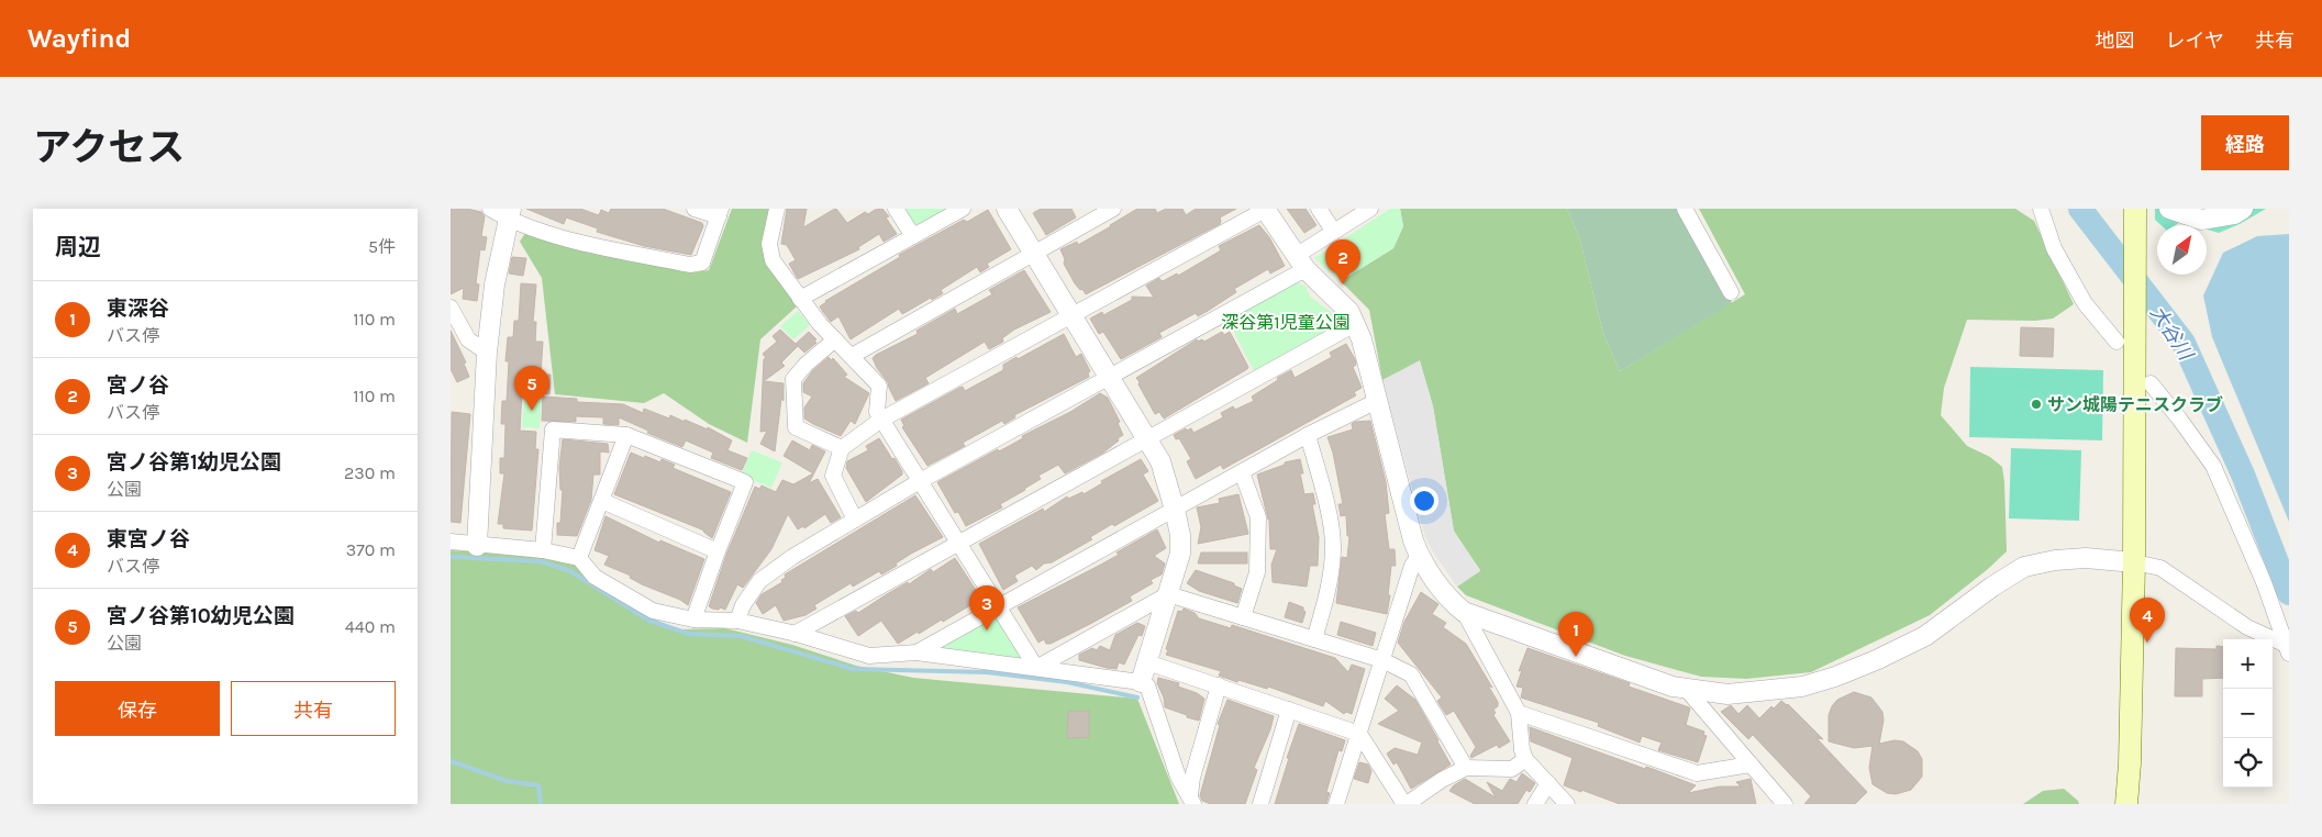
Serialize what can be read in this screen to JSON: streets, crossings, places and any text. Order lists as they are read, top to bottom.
{
  "water": ["大谷川"],
  "parks": ["深谷第1児童公園"],
  "places": ["サン城陽テニスクラブ"],
  "north": "top right",
  "page": {
    "header": "Wayfind",
    "nav": ["地図", "レイヤ", "共有"],
    "title": "アクセス",
    "buttons": [
      "経路",
      ["保存", "共有"]
    ],
    "heading": ["周辺", "5件"],
    "pins": [
      "2",
      "5",
      "3",
      "4",
      "1"
    ],
    "list": [
      {
        "mark": "1",
        "name": "東深谷",
        "note": "バス停",
        "value": "110 m"
      },
      {
        "mark": "2",
        "name": "宮ノ谷",
        "note": "バス停",
        "value": "110 m"
      },
      {
        "mark": "3",
        "name": "宮ノ谷第1幼児公園",
        "note": "公園",
        "value": "230 m"
      },
      {
        "mark": "4",
        "name": "東宮ノ谷",
        "note": "バス停",
        "value": "370 m"
      },
      {
        "mark": "5",
        "name": "宮ノ谷第10幼児公園",
        "note": "公園",
        "value": "440 m"
      }
    ],
    "map_buttons": ["+", "−"]
  }
}
